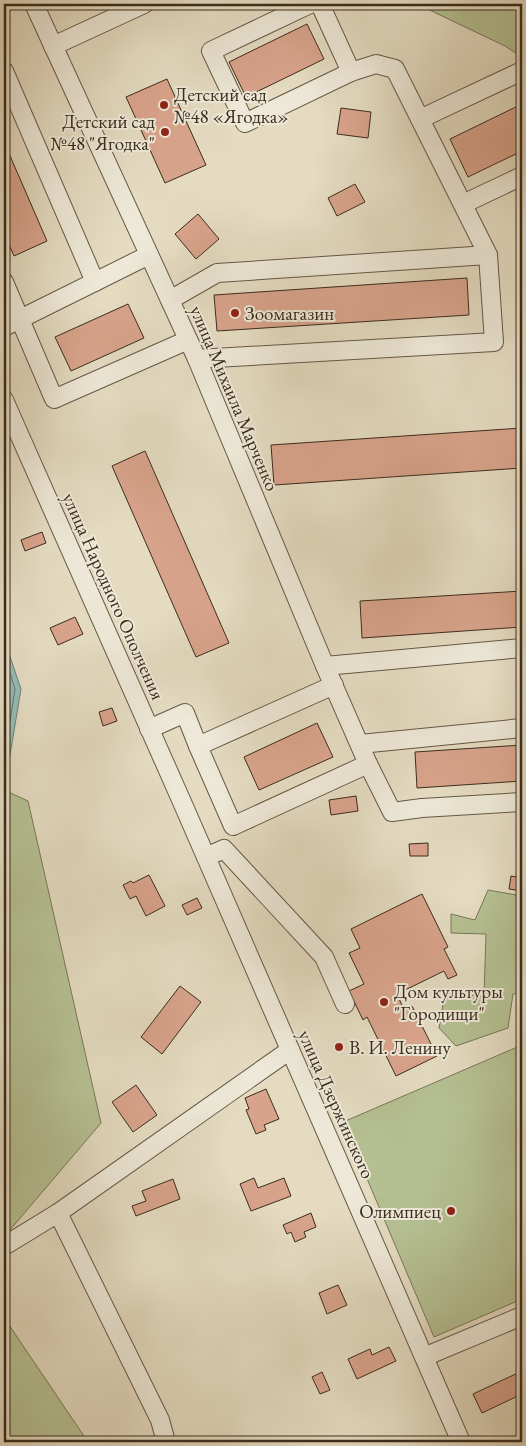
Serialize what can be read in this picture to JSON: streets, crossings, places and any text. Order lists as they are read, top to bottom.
{
  "streets": {
    "street": ["улица Михаила Марченко", "улица Народного Ополчения", "улица Дзержинского"]
  },
  "crossings": [
    ["улица Народного Ополчения", "улица Дзержинского"]
  ],
  "places": [
    "Детский сад №48 «Ягодка»",
    "Детский сад №48 \"Ягодка\"",
    "Зоомагазин",
    "Дом культуры \"Городищи\"",
    "В. И. Ленину",
    "Олимпиец"
  ]
}
